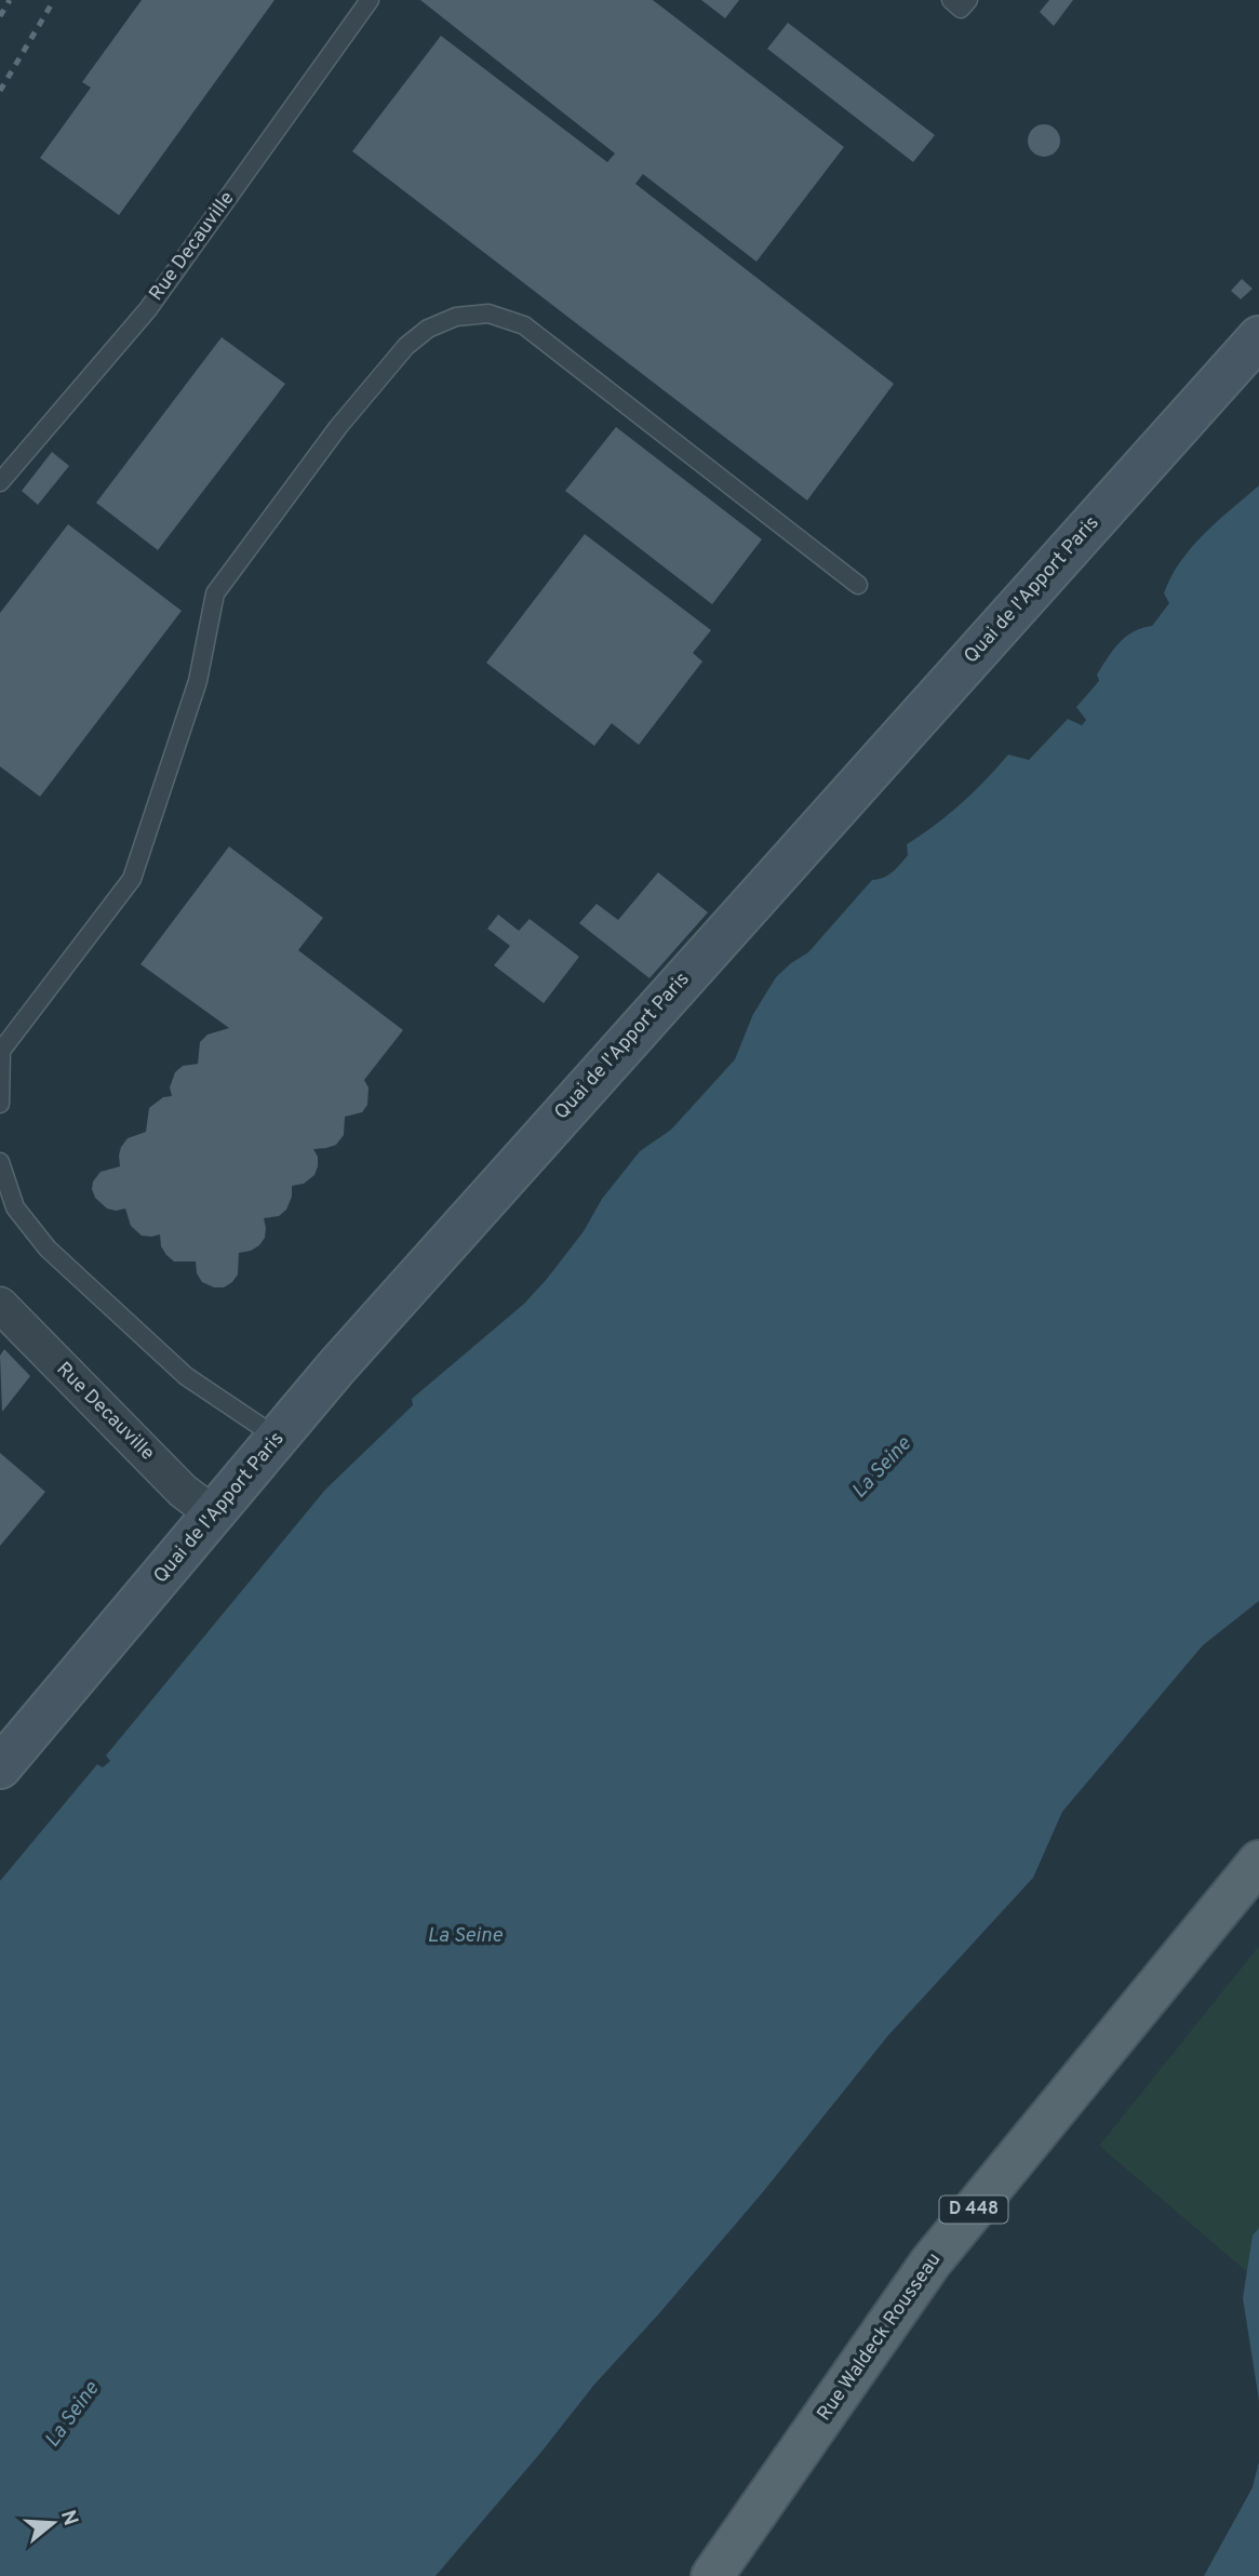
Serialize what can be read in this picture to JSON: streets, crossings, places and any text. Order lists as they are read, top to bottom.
{
  "streets": {
    "main road": ["Quai de l'Apport Paris", "D 448", "Rue Waldeck Rousseau"],
    "street": ["Rue Decauville"]
  },
  "crossings": [
    ["Rue Decauville", "Quai de l'Apport Paris"]
  ],
  "water": ["La Seine"],
  "north": "right"
}
